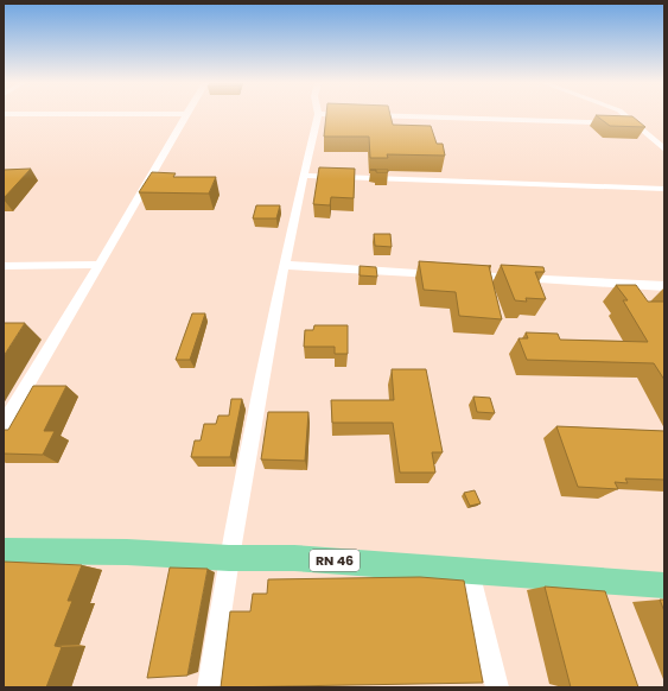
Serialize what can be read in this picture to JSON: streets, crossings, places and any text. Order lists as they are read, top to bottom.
{
  "streets": {
    "main road": ["RN 46"]
  }
}
